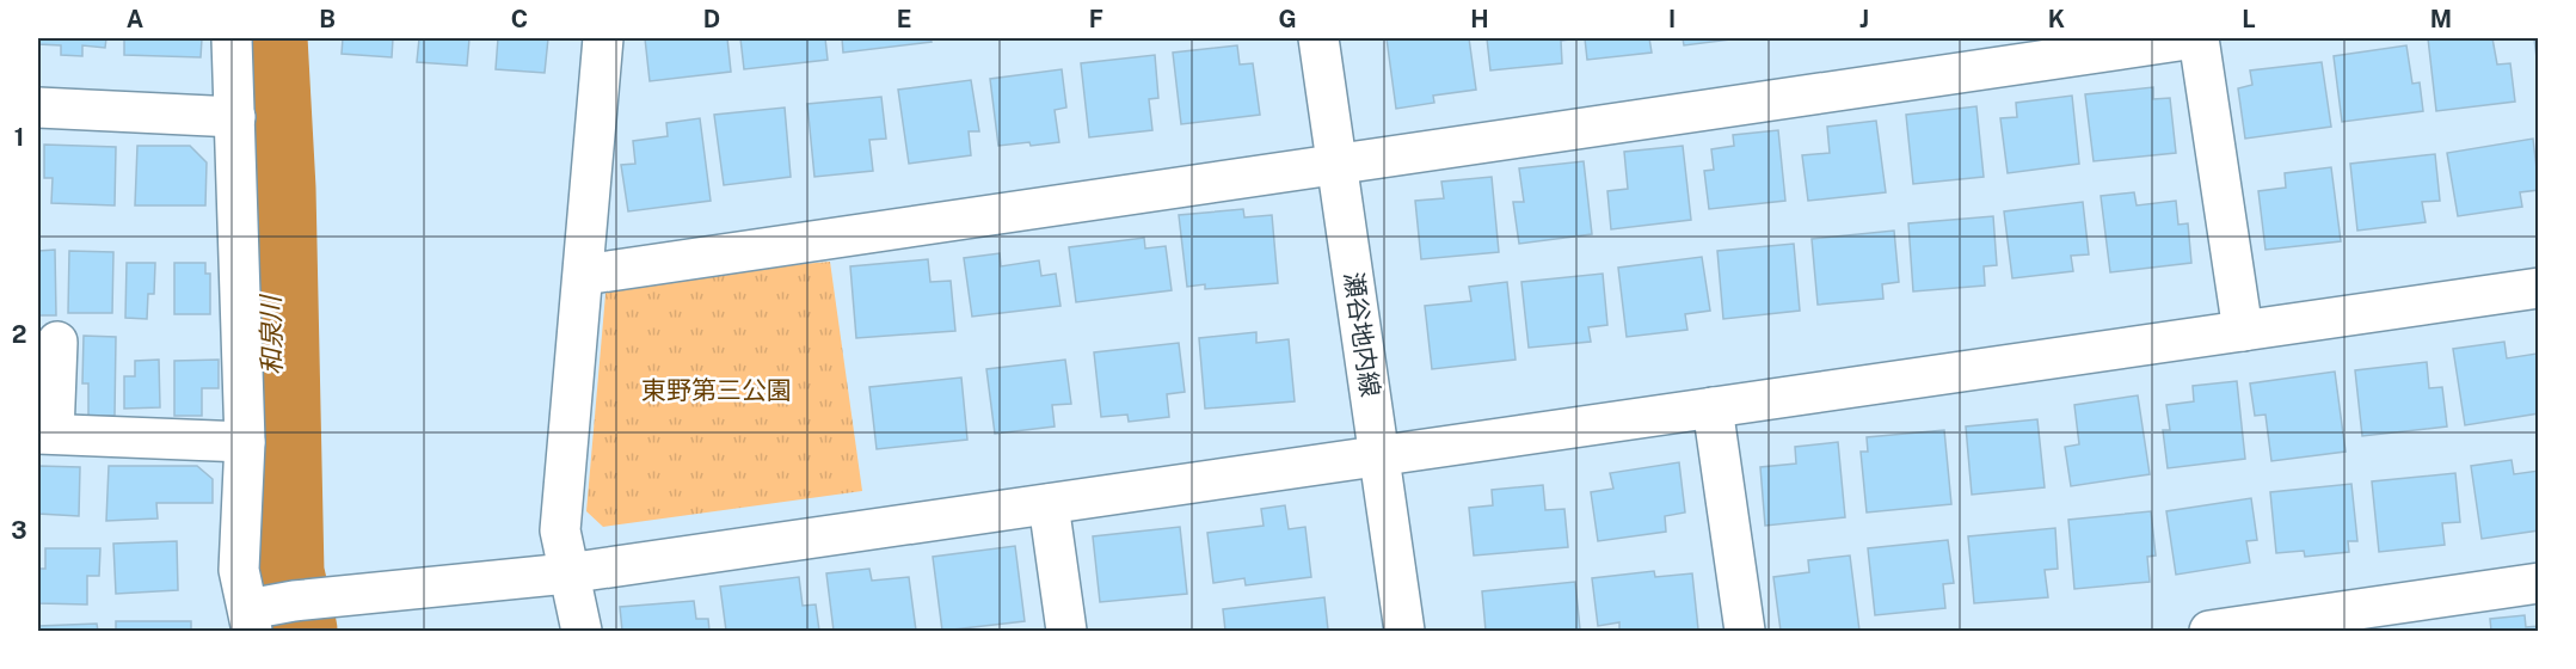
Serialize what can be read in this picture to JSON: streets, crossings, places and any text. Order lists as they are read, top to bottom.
{
  "streets": {
    "street": ["瀬谷地内線"]
  },
  "water": ["和泉川"],
  "parks": ["東野第三公園"],
  "grid": {
    "columns": [
      "A",
      "B",
      "C",
      "D",
      "E",
      "F",
      "G",
      "H",
      "I",
      "J",
      "K",
      "L",
      "M"
    ],
    "rows": ["1", "2", "3"]
  }
}
